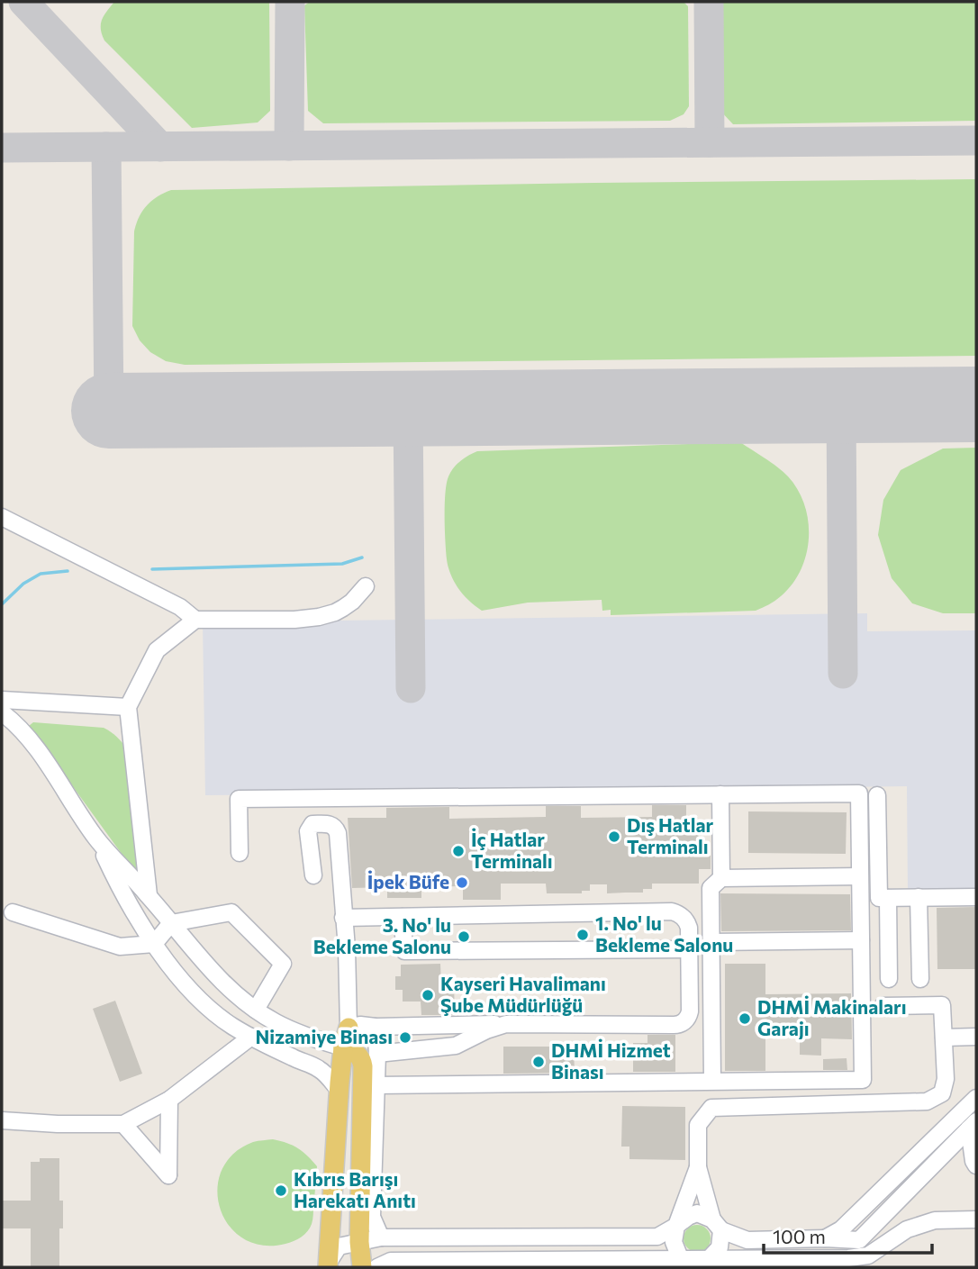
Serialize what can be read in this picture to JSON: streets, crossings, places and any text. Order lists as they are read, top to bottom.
{
  "places": [
    "Dış Hatlar Terminalı",
    "İç Hatlar Terminalı",
    "İpek Büfe",
    "1. No' lu Bekleme Salonu",
    "3. No' lu Bekleme Salonu",
    "Kayseri Havalimanı Şube Müdürlüğü",
    "DHMİ Makinaları Garajı",
    "Nizamiye Binası",
    "DHMİ Hizmet Binası",
    "Kıbrıs Barışı Harekatı Anıtı"
  ],
  "scale_bar": "100 m"
}
